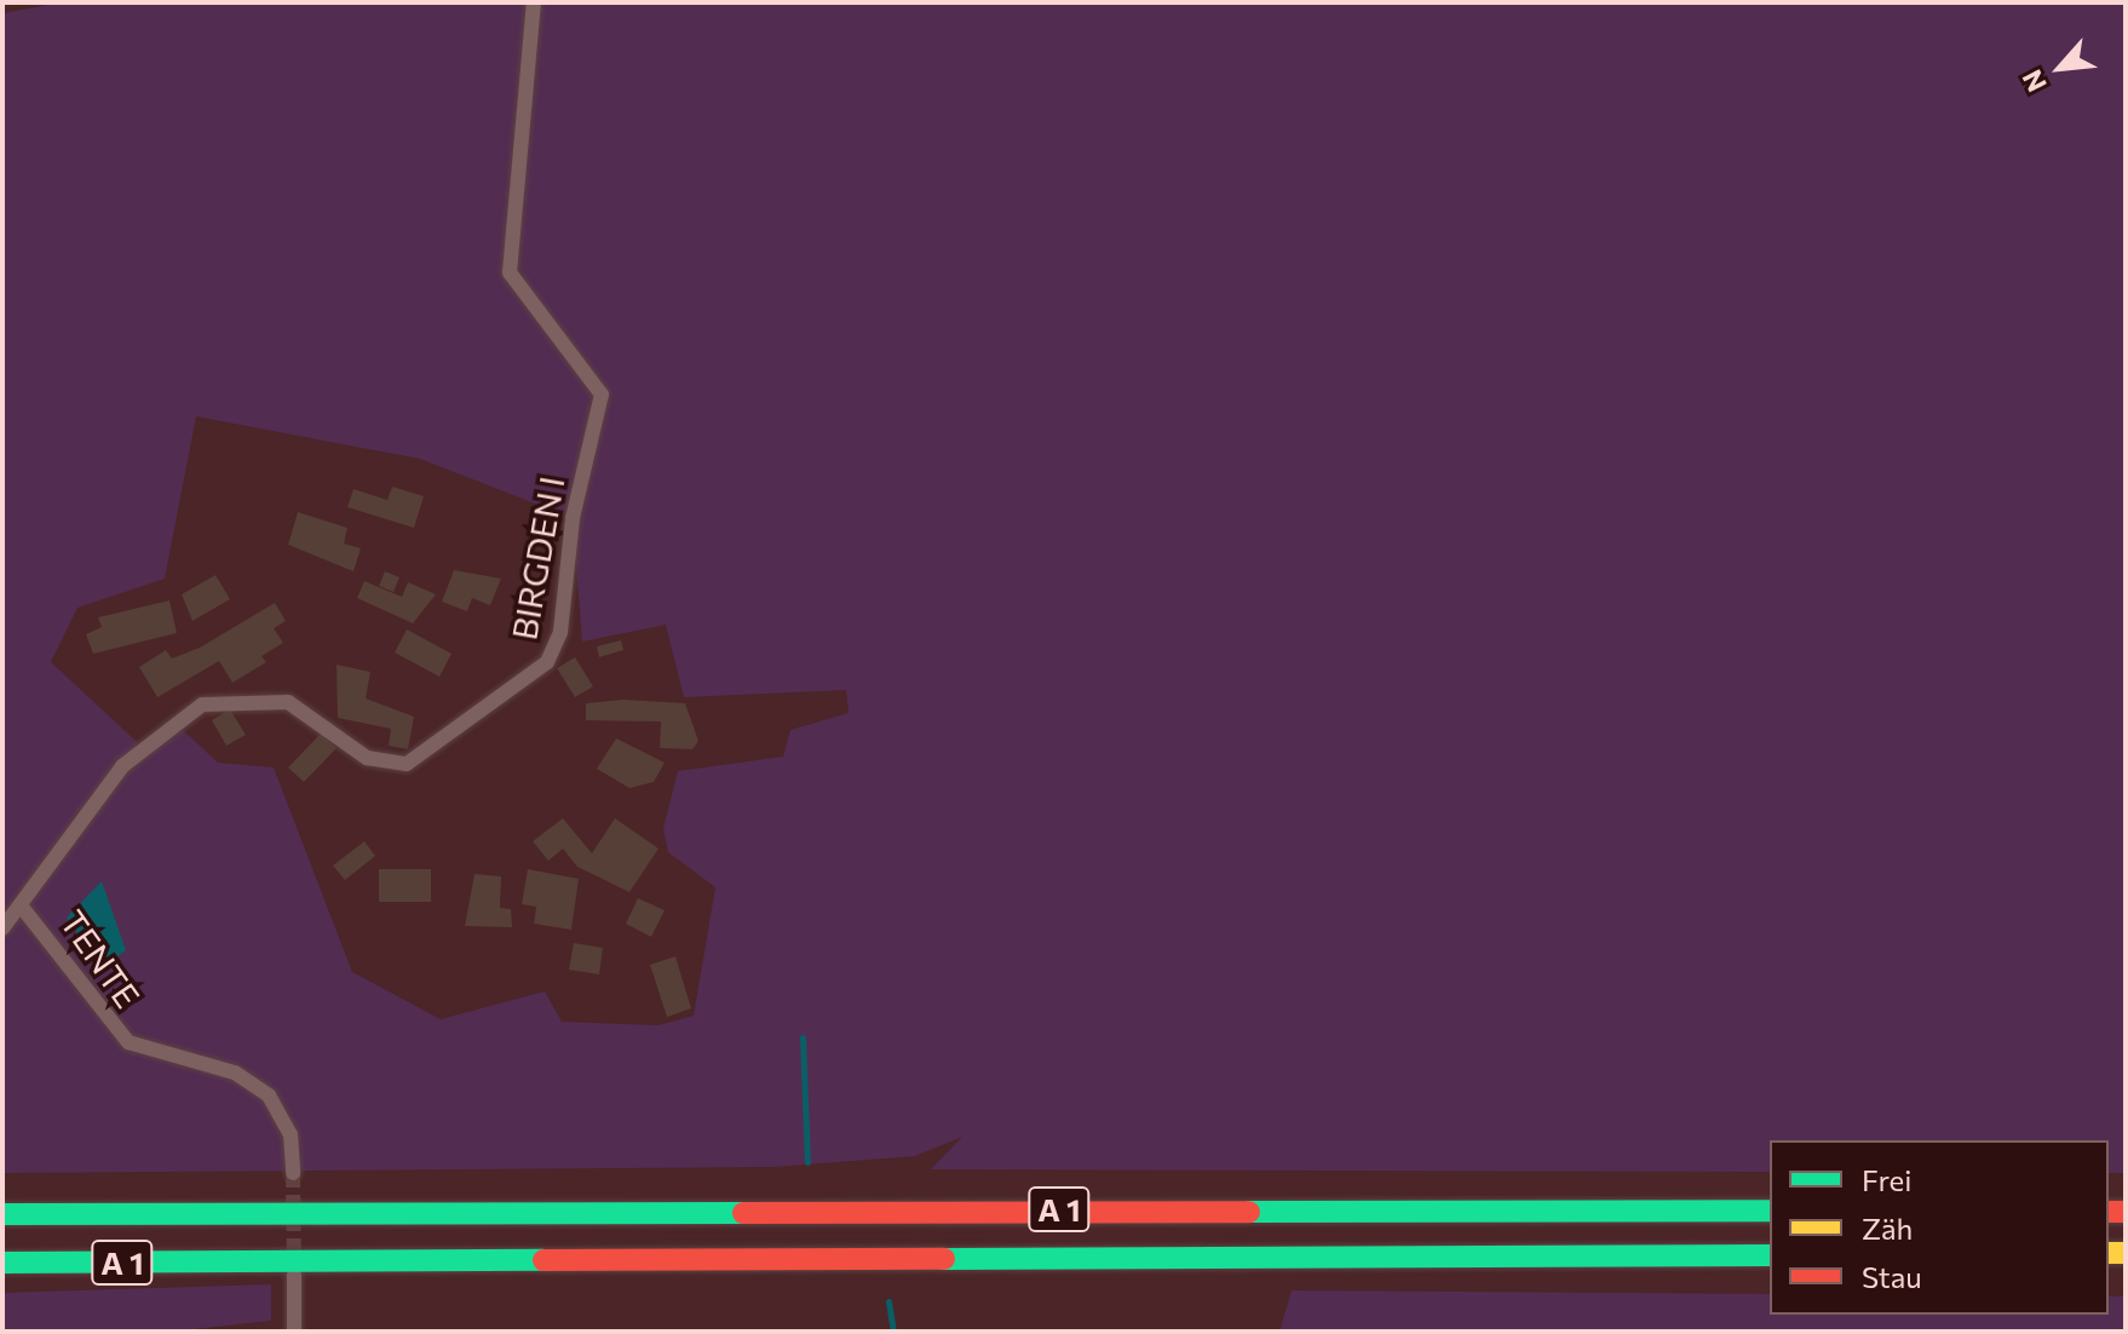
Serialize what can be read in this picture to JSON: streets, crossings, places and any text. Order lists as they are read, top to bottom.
{
  "streets": {
    "highway": ["A 1"],
    "street": ["BIRGDEN I", "TENTE"]
  },
  "crossings": [
    ["BIRGDEN I", "TENTE"]
  ],
  "legend": ["Frei", "Zäh", "Stau"],
  "north": "bottom left"
}
